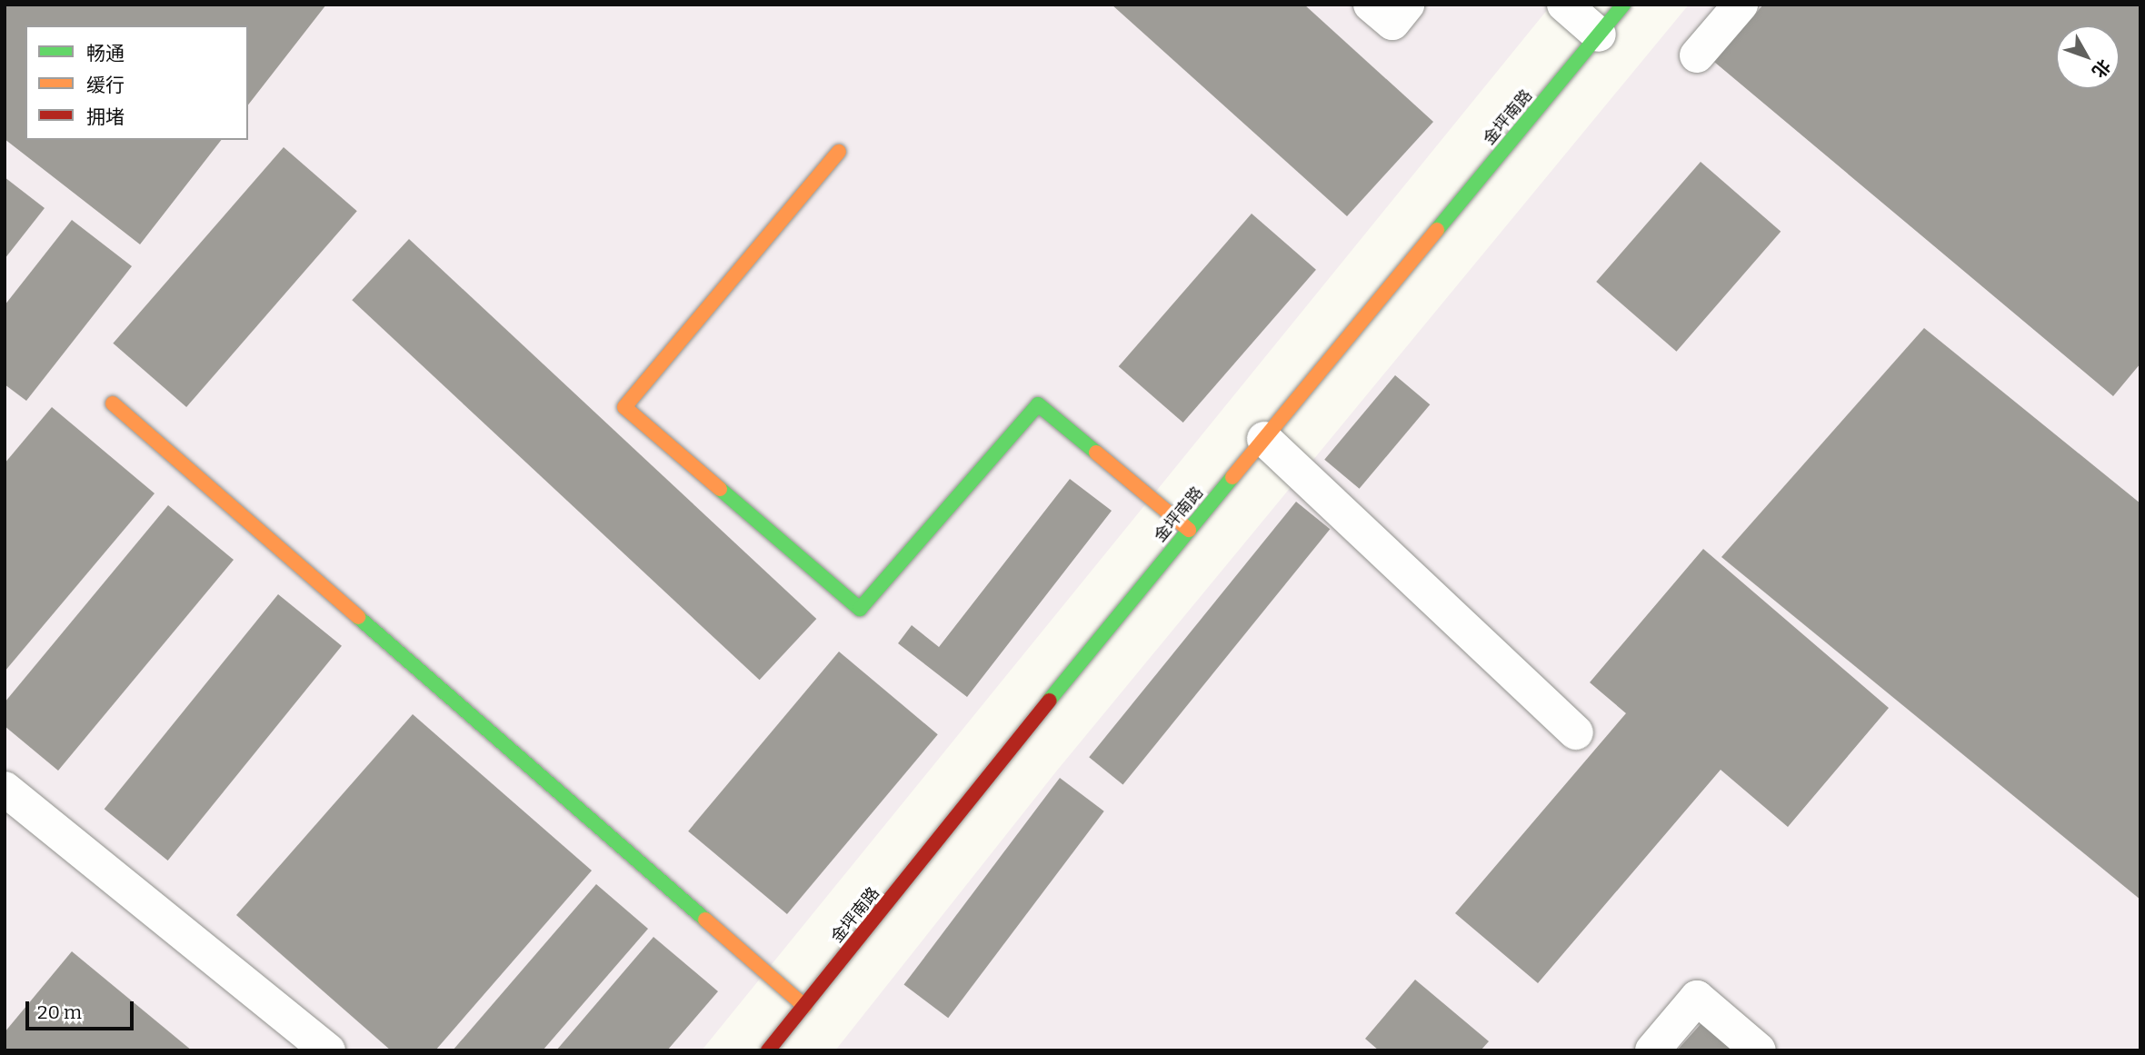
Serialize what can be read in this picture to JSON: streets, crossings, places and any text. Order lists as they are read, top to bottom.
{
  "streets": {
    "street": ["金坪南路"]
  },
  "legend": ["畅通", "缓行", "拥堵"],
  "scale_bar": "20 m",
  "north": "bottom right"
}
